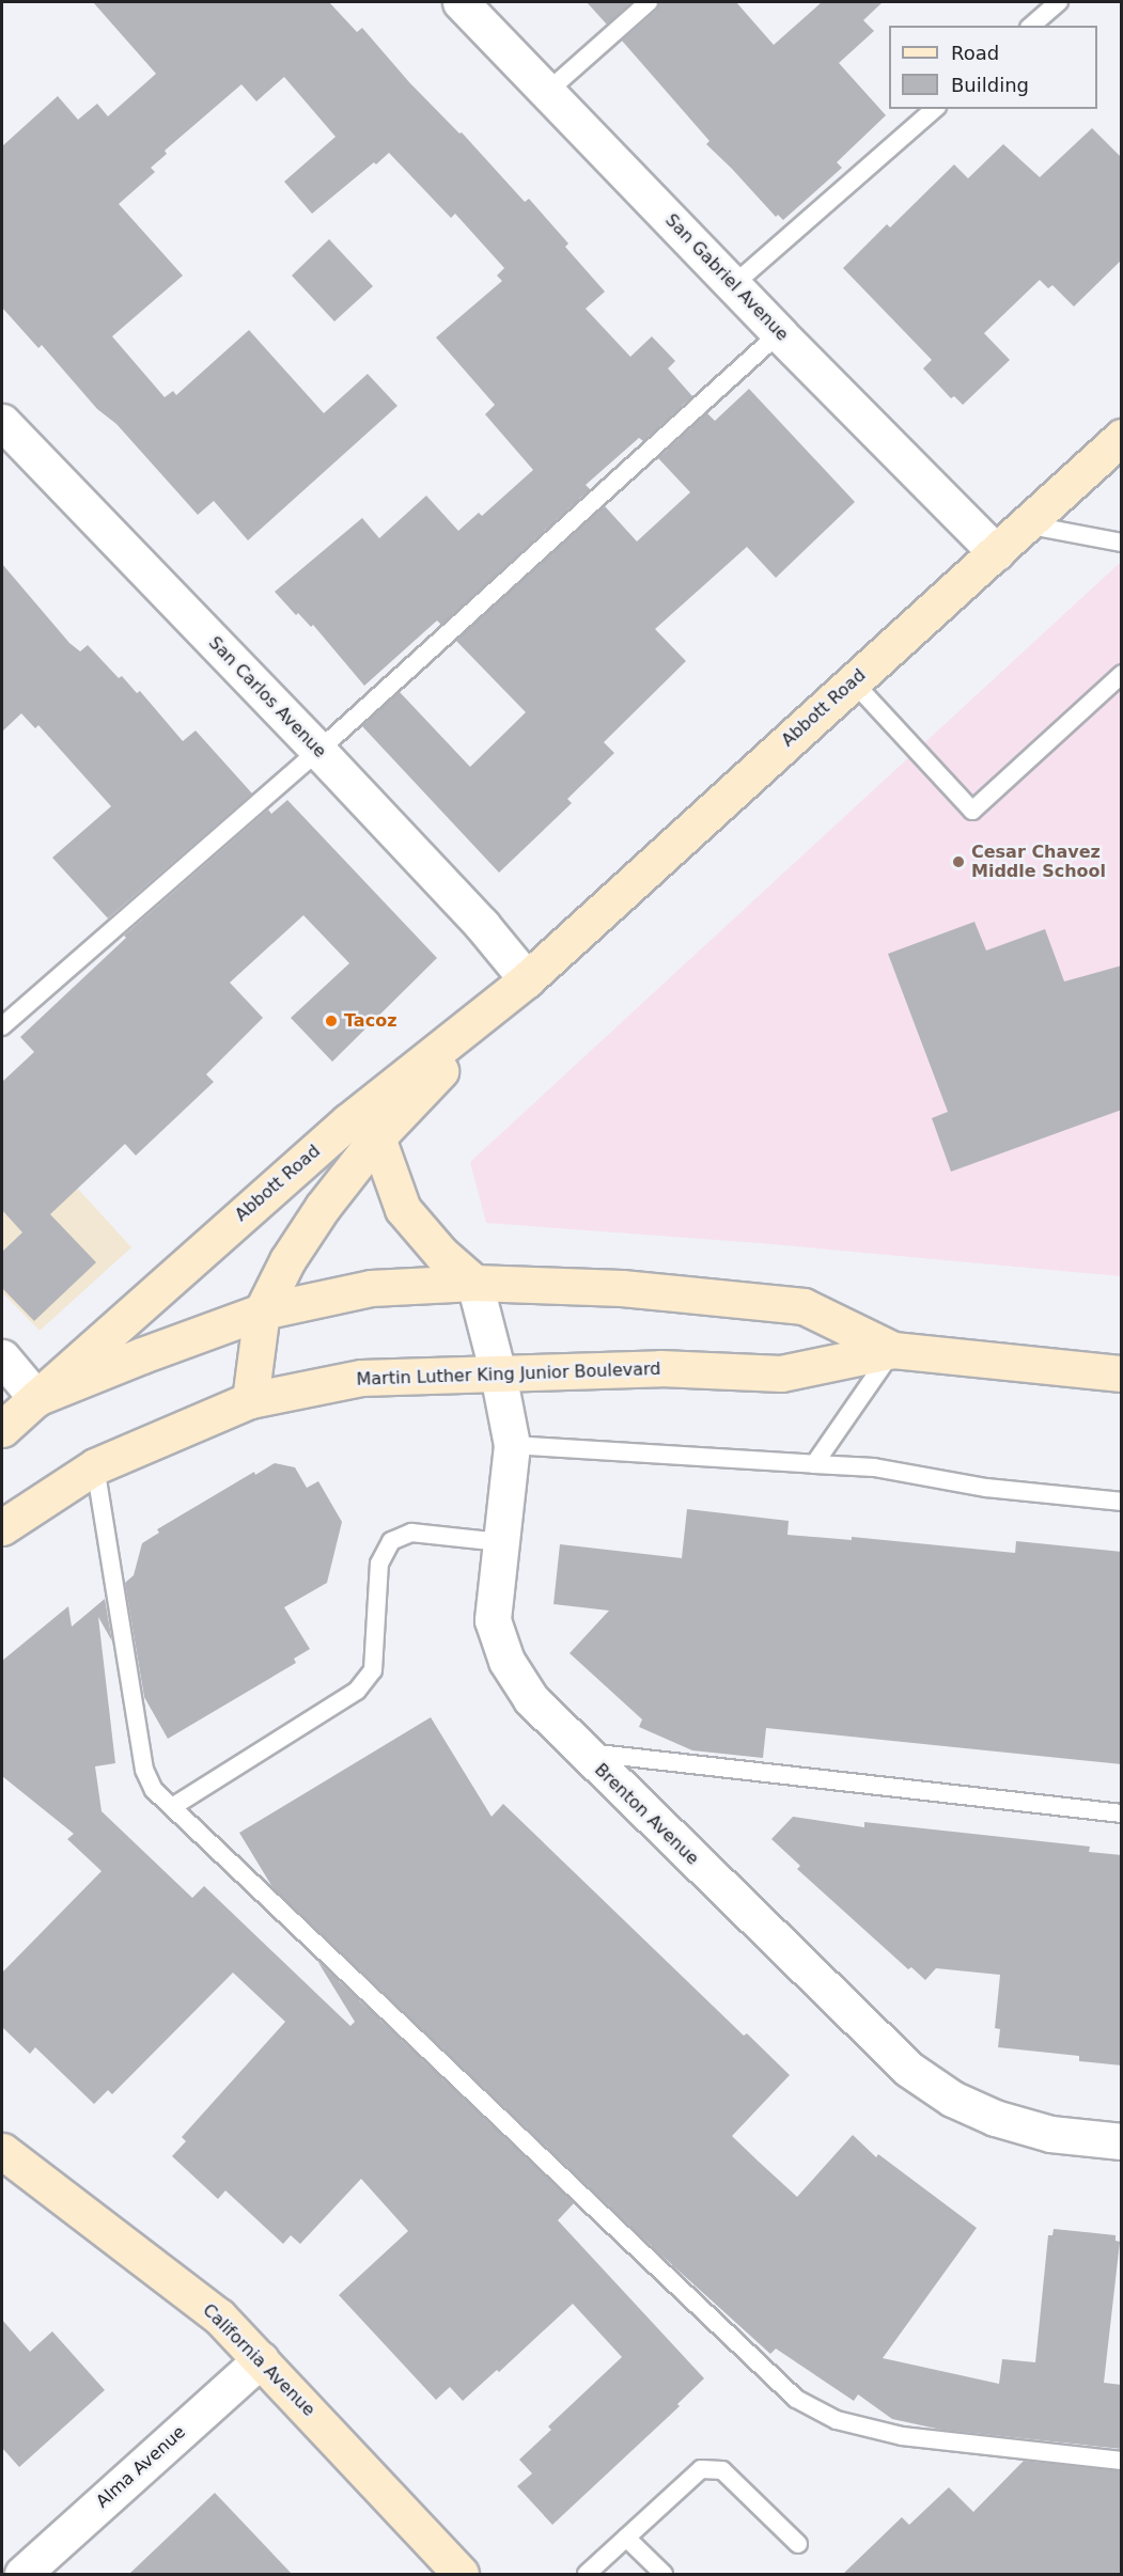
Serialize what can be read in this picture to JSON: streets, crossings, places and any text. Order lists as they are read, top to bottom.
{
  "streets": {
    "main road": ["Abbott Road", "Martin Luther King Junior Boulevard", "California Avenue"],
    "street": [
      "San Gabriel Avenue",
      "San Carlos Avenue",
      "Brenton Avenue",
      "Alma Avenue"
    ]
  },
  "crossings": [
    ["San Gabriel Avenue", "Abbott Road"],
    ["San Carlos Avenue", "Abbott Road"],
    ["Abbott Road", "Martin Luther King Junior Boulevard"],
    ["Martin Luther King Junior Boulevard", "Brenton Avenue"],
    ["California Avenue", "Alma Avenue"]
  ],
  "places": ["Cesar Chavez Middle School", "Tacoz"],
  "legend": ["Road", "Building"]
}
